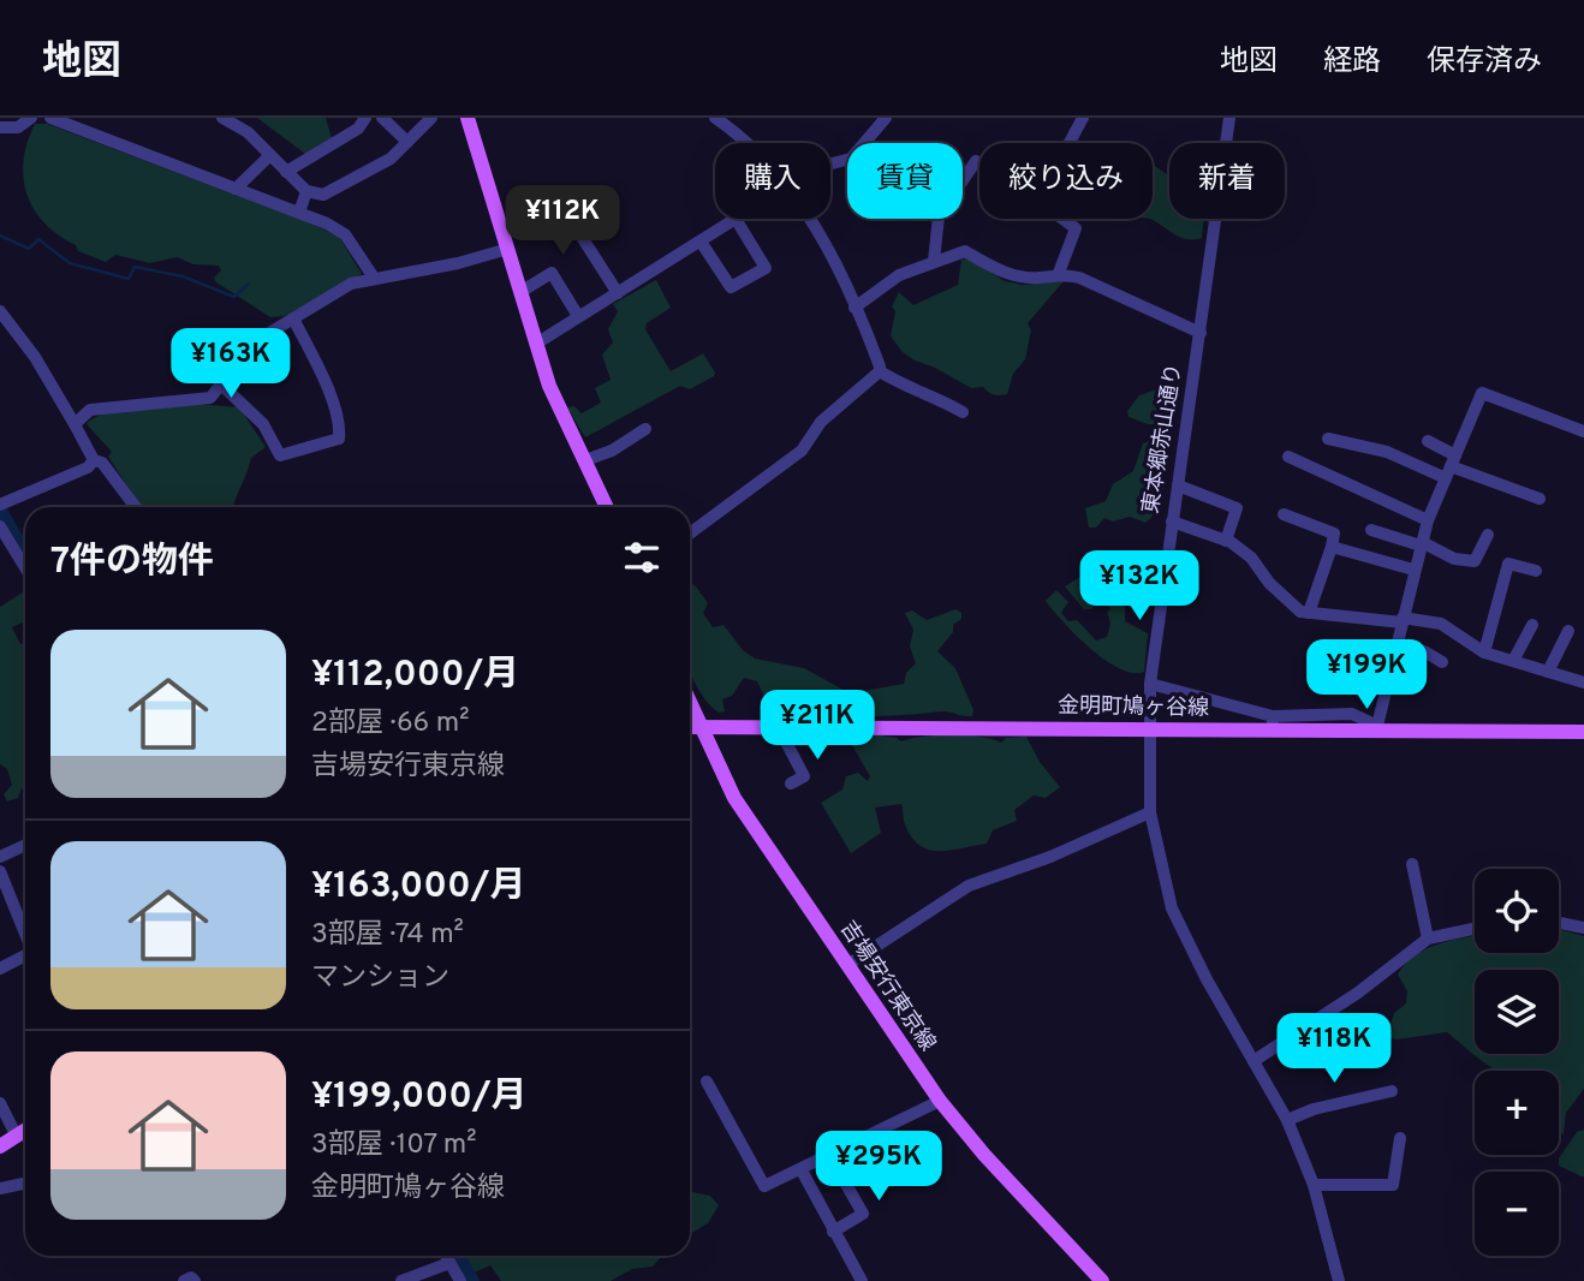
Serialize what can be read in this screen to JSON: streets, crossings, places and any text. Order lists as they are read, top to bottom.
{
  "streets": {
    "main road": ["金明町鳩ヶ谷線", "吉場安行東京線"],
    "street": ["東本郷赤山通り"]
  },
  "crossings": [
    ["東本郷赤山通り", "金明町鳩ヶ谷線"],
    ["金明町鳩ヶ谷線", "吉場安行東京線"]
  ],
  "page": {
    "header": "地図",
    "nav": ["地図", "経路", "保存済み"],
    "chip": [
      "購入",
      "賃貸",
      "絞り込み",
      "新着"
    ],
    "price": [
      "¥112K",
      "¥163K",
      "¥132K",
      "¥199K",
      "¥211K",
      "¥118K",
      "¥295K"
    ],
    "heading": "7件の物件",
    "list": [
      {
        "name": "¥112,000/月",
        "note": "2部屋 · 66 m² · 吉場安行東京線"
      },
      {
        "name": "¥163,000/月",
        "note": "3部屋 · 74 m² · マンション"
      },
      {
        "name": "¥199,000/月",
        "note": "3部屋 · 107 m² · 金明町鳩ヶ谷線"
      }
    ],
    "map_buttons": ["+", "−"]
  }
}
